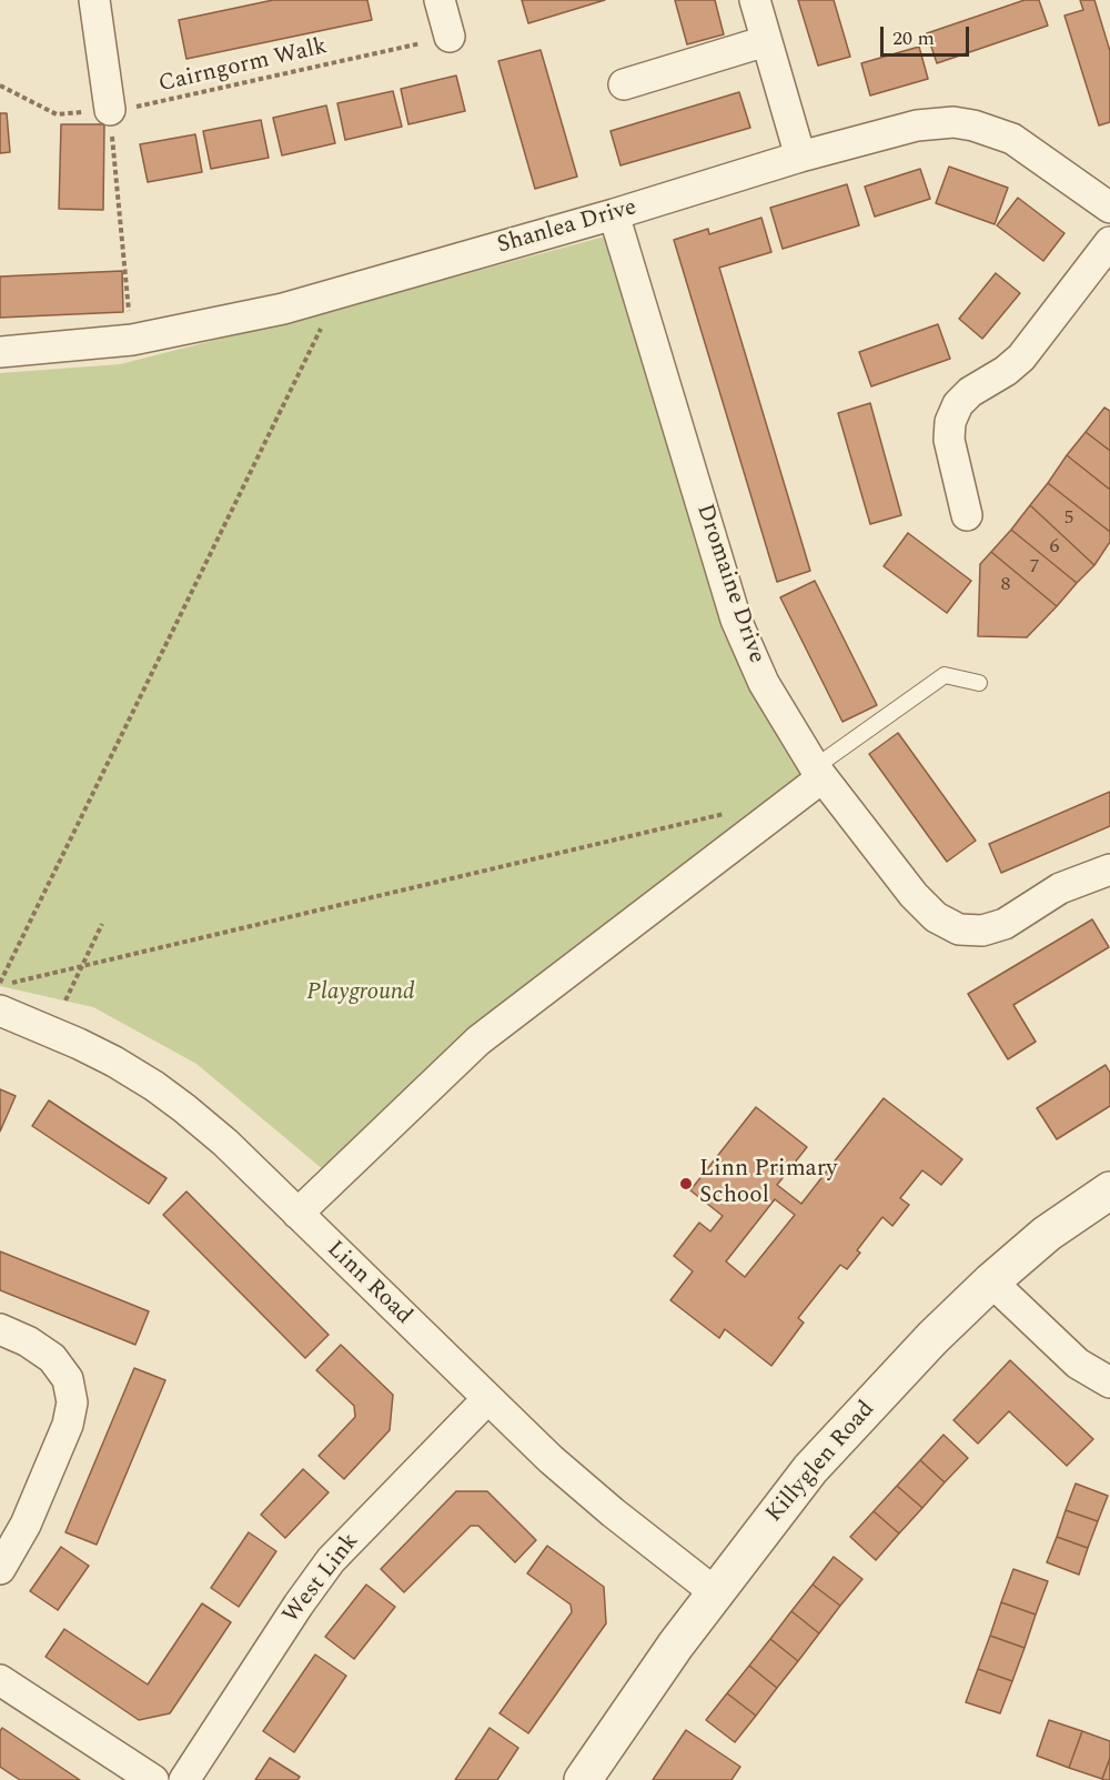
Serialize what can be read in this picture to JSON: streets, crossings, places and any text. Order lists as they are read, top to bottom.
{
  "streets": {
    "street": [
      "Shanlea Drive",
      "Dromaine Drive",
      "Linn Road",
      "Killyglen Road",
      "West Link"
    ],
    "path": ["Cairngorm Walk"]
  },
  "crossings": [
    ["Shanlea Drive", "Dromaine Drive"],
    ["Linn Road", "Killyglen Road"],
    ["Linn Road", "West Link"]
  ],
  "parks": ["Playground"],
  "places": ["Linn Primary School"],
  "house_numbers": [
    "5",
    "6",
    "7",
    "8"
  ],
  "scale_bar": "20 m"
}
